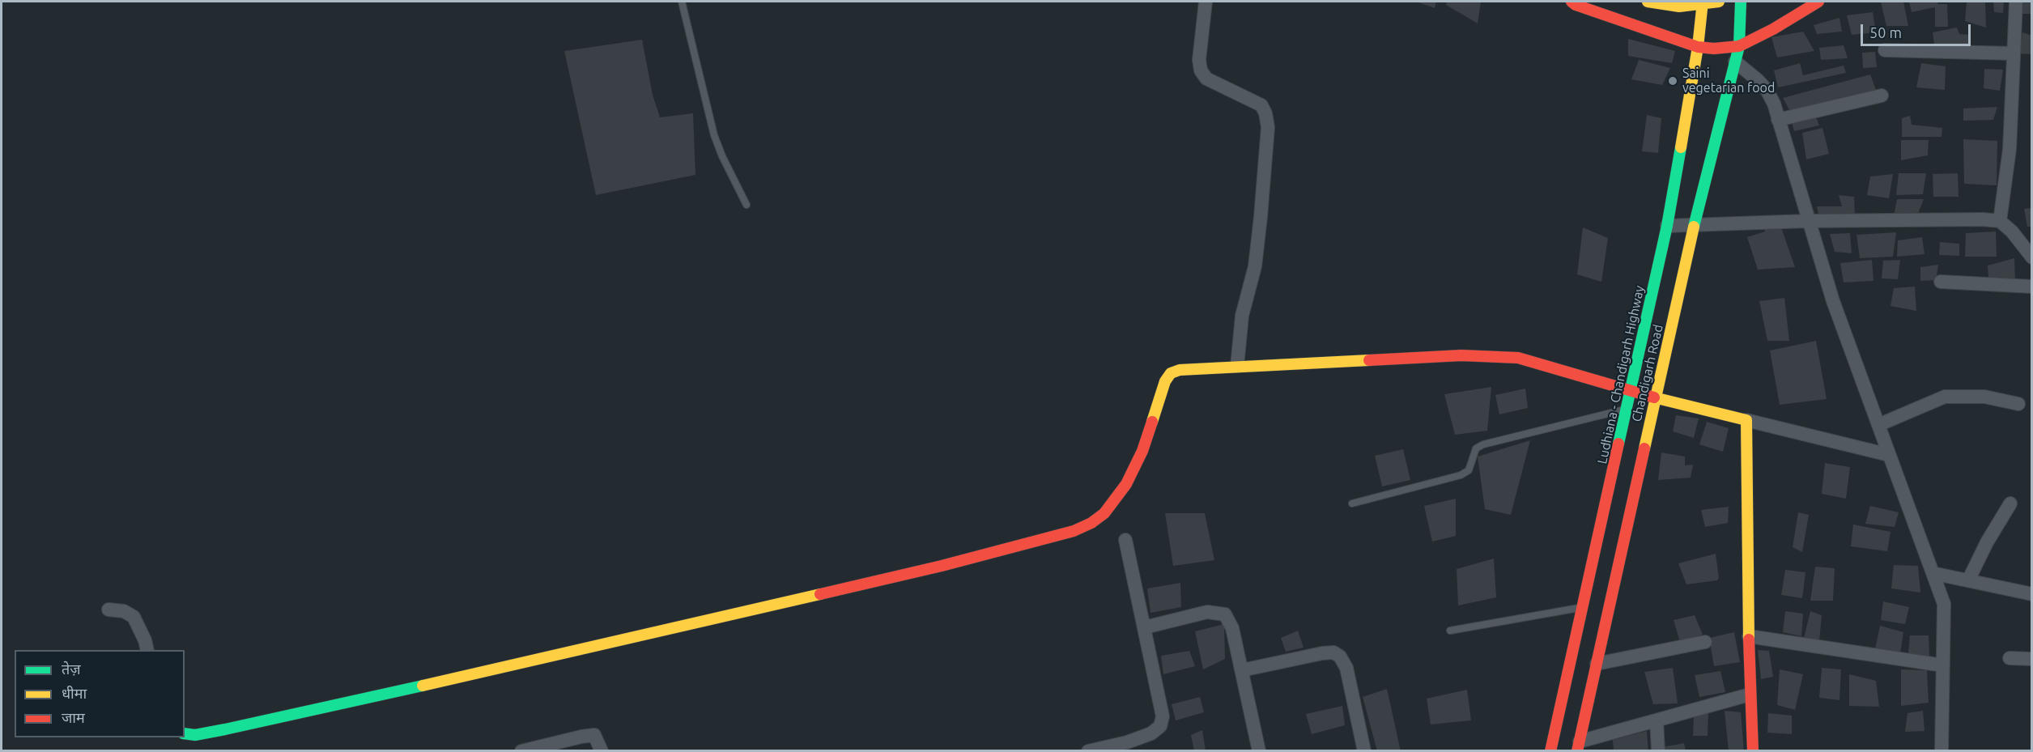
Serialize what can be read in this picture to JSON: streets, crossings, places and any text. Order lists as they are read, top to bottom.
{
  "streets": {
    "street": ["Chandigarh Road", "Ludhiana - Chandigarh Highway"]
  },
  "places": ["Saini vegetarian food"],
  "legend": ["तेज़", "धीमा", "जाम"],
  "scale_bar": "50 m"
}
